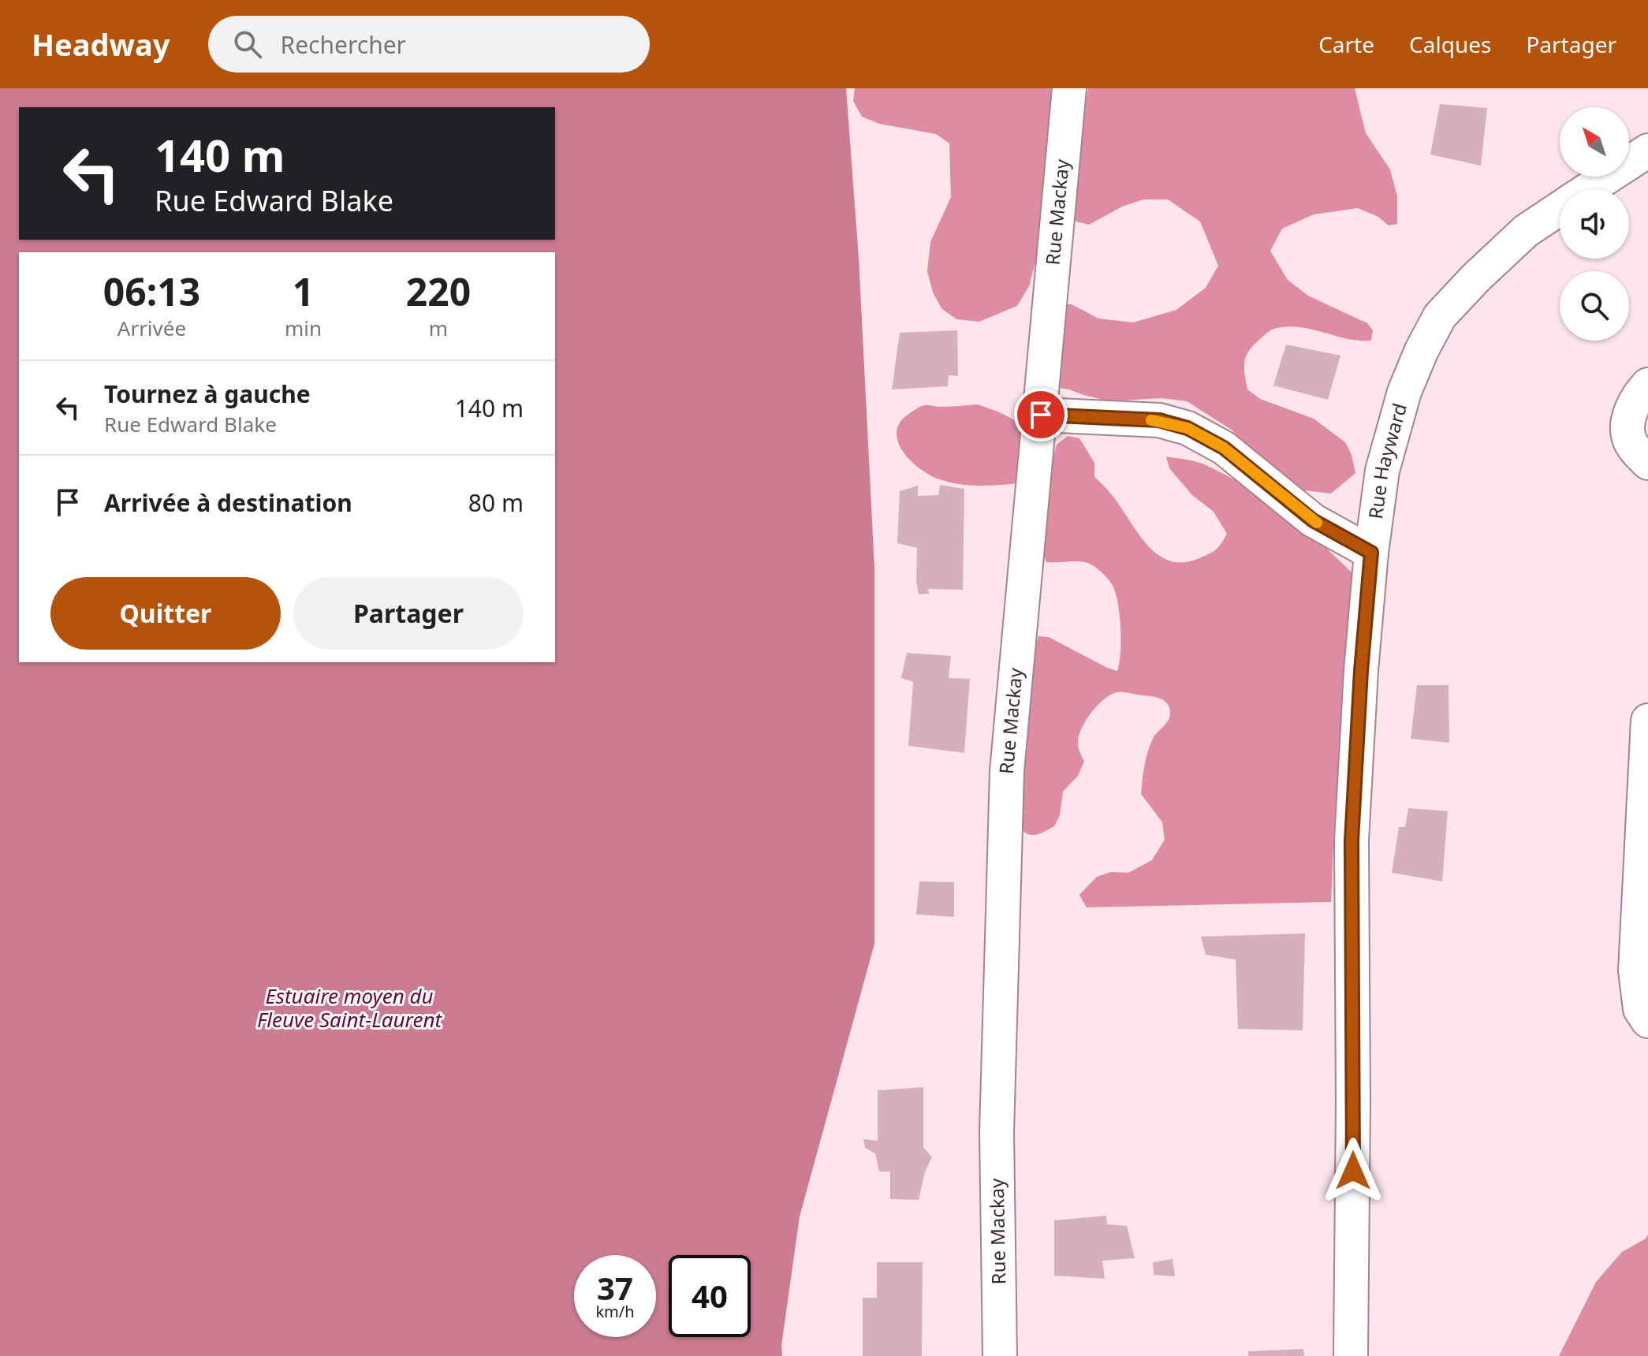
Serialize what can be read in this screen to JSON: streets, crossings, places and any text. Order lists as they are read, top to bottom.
{
  "streets": {
    "street": ["Rue Mackay", "Rue Hayward"]
  },
  "water": ["Estuaire moyen du Fleuve Saint-Laurent"],
  "north": "top left",
  "page": {
    "header": "Headway",
    "search": "Rechercher",
    "nav": ["Carte", "Calques", "Partager"],
    "turn": ["140 m", "Rue Edward Blake"],
    "eta": [
      "06:13",
      "Arrivée",
      "1",
      "min",
      "220",
      "m"
    ],
    "list": [
      {
        "name": "Tournez à gauche",
        "note": "Rue Edward Blake",
        "value": "140 m"
      },
      {
        "name": "Arrivée à destination",
        "value": "80 m"
      }
    ],
    "buttons": ["Quitter", "Partager"],
    "speed": "37 km/h",
    "limit": "40"
  }
}
